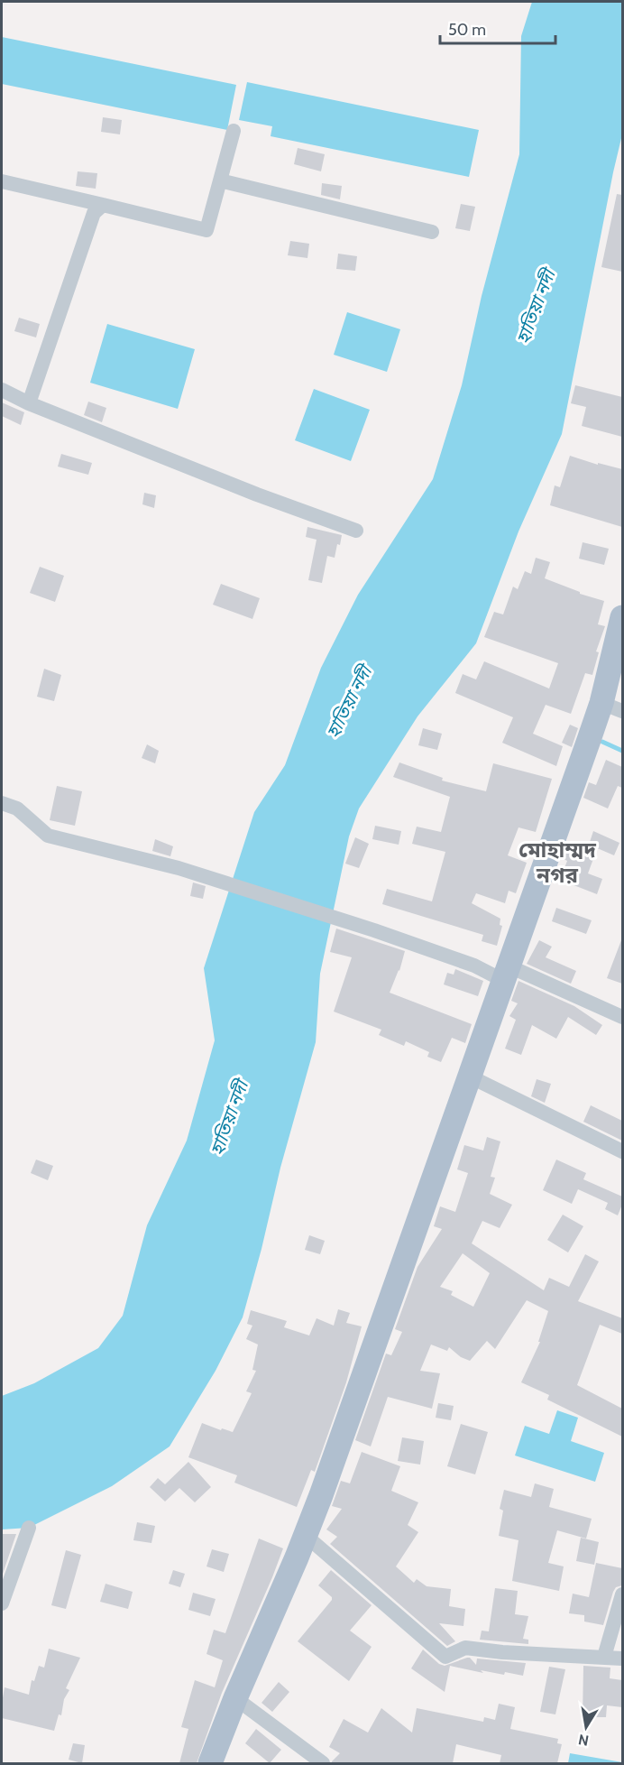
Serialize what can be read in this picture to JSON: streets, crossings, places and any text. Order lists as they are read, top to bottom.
{
  "districts": ["মোহাম্মদ নগর"],
  "water": ["হাতিয়া নদী"],
  "scale_bar": "50 m",
  "north": "bottom"
}
